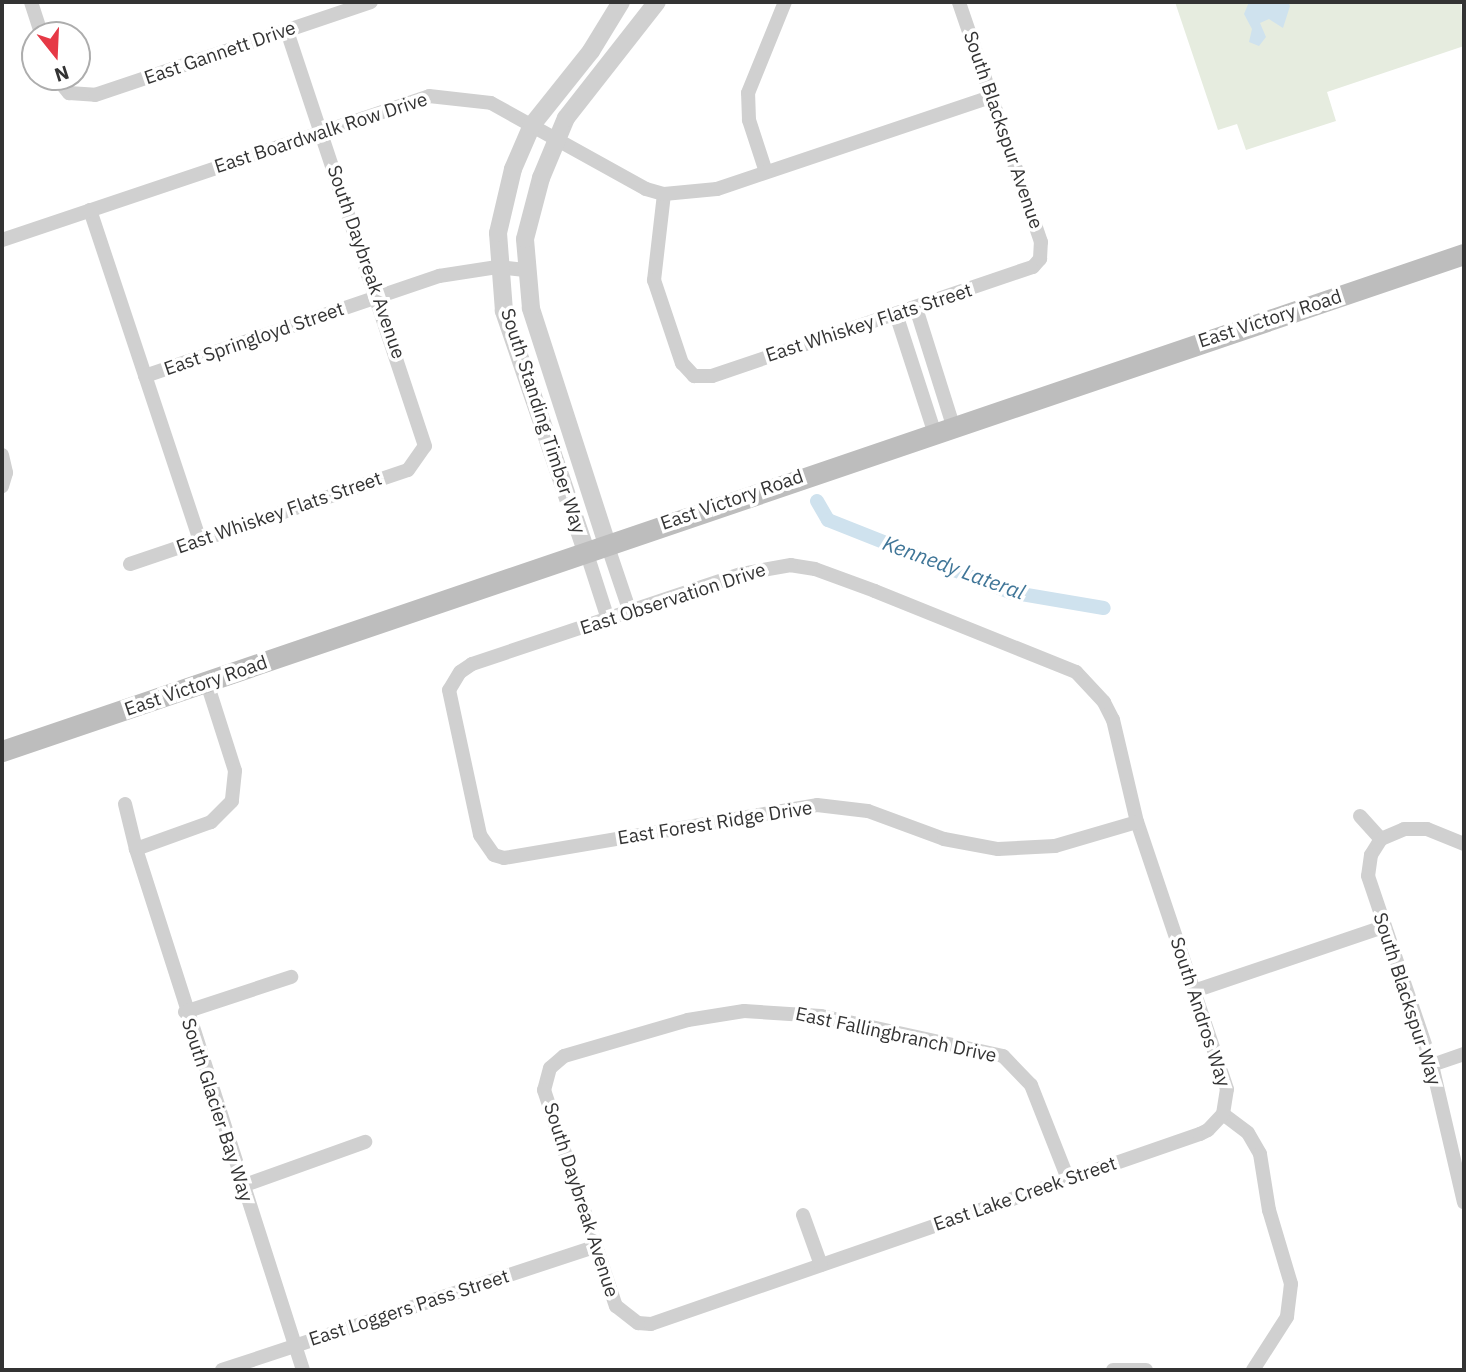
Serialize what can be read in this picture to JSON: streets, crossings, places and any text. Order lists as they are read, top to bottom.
{
  "streets": {
    "main road": ["East Victory Road"],
    "street": [
      "East Gannett Drive",
      "South Blackspur Avenue",
      "East Boardwalk Row Drive",
      "South Daybreak Avenue",
      "East Whiskey Flats Street",
      "East Springloyd Street",
      "South Standing Timber Way",
      "East Observation Drive",
      "East Forest Ridge Drive",
      "South Blackspur Way",
      "South Andros Way",
      "East Fallingbranch Drive",
      "South Glacier Bay Way",
      "East Lake Creek Street",
      "East Loggers Pass Street"
    ]
  },
  "crossings": [
    ["East Gannett Drive", "South Daybreak Avenue"],
    ["South Blackspur Avenue", "East Whiskey Flats Street"],
    ["East Boardwalk Row Drive", "South Daybreak Avenue"],
    ["East Boardwalk Row Drive", "East Whiskey Flats Street"],
    ["East Boardwalk Row Drive", "South Standing Timber Way"],
    ["South Daybreak Avenue", "East Whiskey Flats Street"],
    ["South Daybreak Avenue", "East Springloyd Street"],
    ["South Daybreak Avenue", "East Fallingbranch Drive"],
    ["South Daybreak Avenue", "East Lake Creek Street"],
    ["South Daybreak Avenue", "East Loggers Pass Street"],
    ["East Victory Road", "South Standing Timber Way"],
    ["East Springloyd Street", "South Standing Timber Way"],
    ["South Standing Timber Way", "East Observation Drive"],
    ["East Observation Drive", "East Forest Ridge Drive"],
    ["East Observation Drive", "South Andros Way"],
    ["East Forest Ridge Drive", "South Andros Way"],
    ["South Andros Way", "East Lake Creek Street"],
    ["East Fallingbranch Drive", "East Lake Creek Street"],
    ["South Glacier Bay Way", "East Loggers Pass Street"]
  ],
  "water": ["Kennedy Lateral"],
  "north": "bottom"
}
